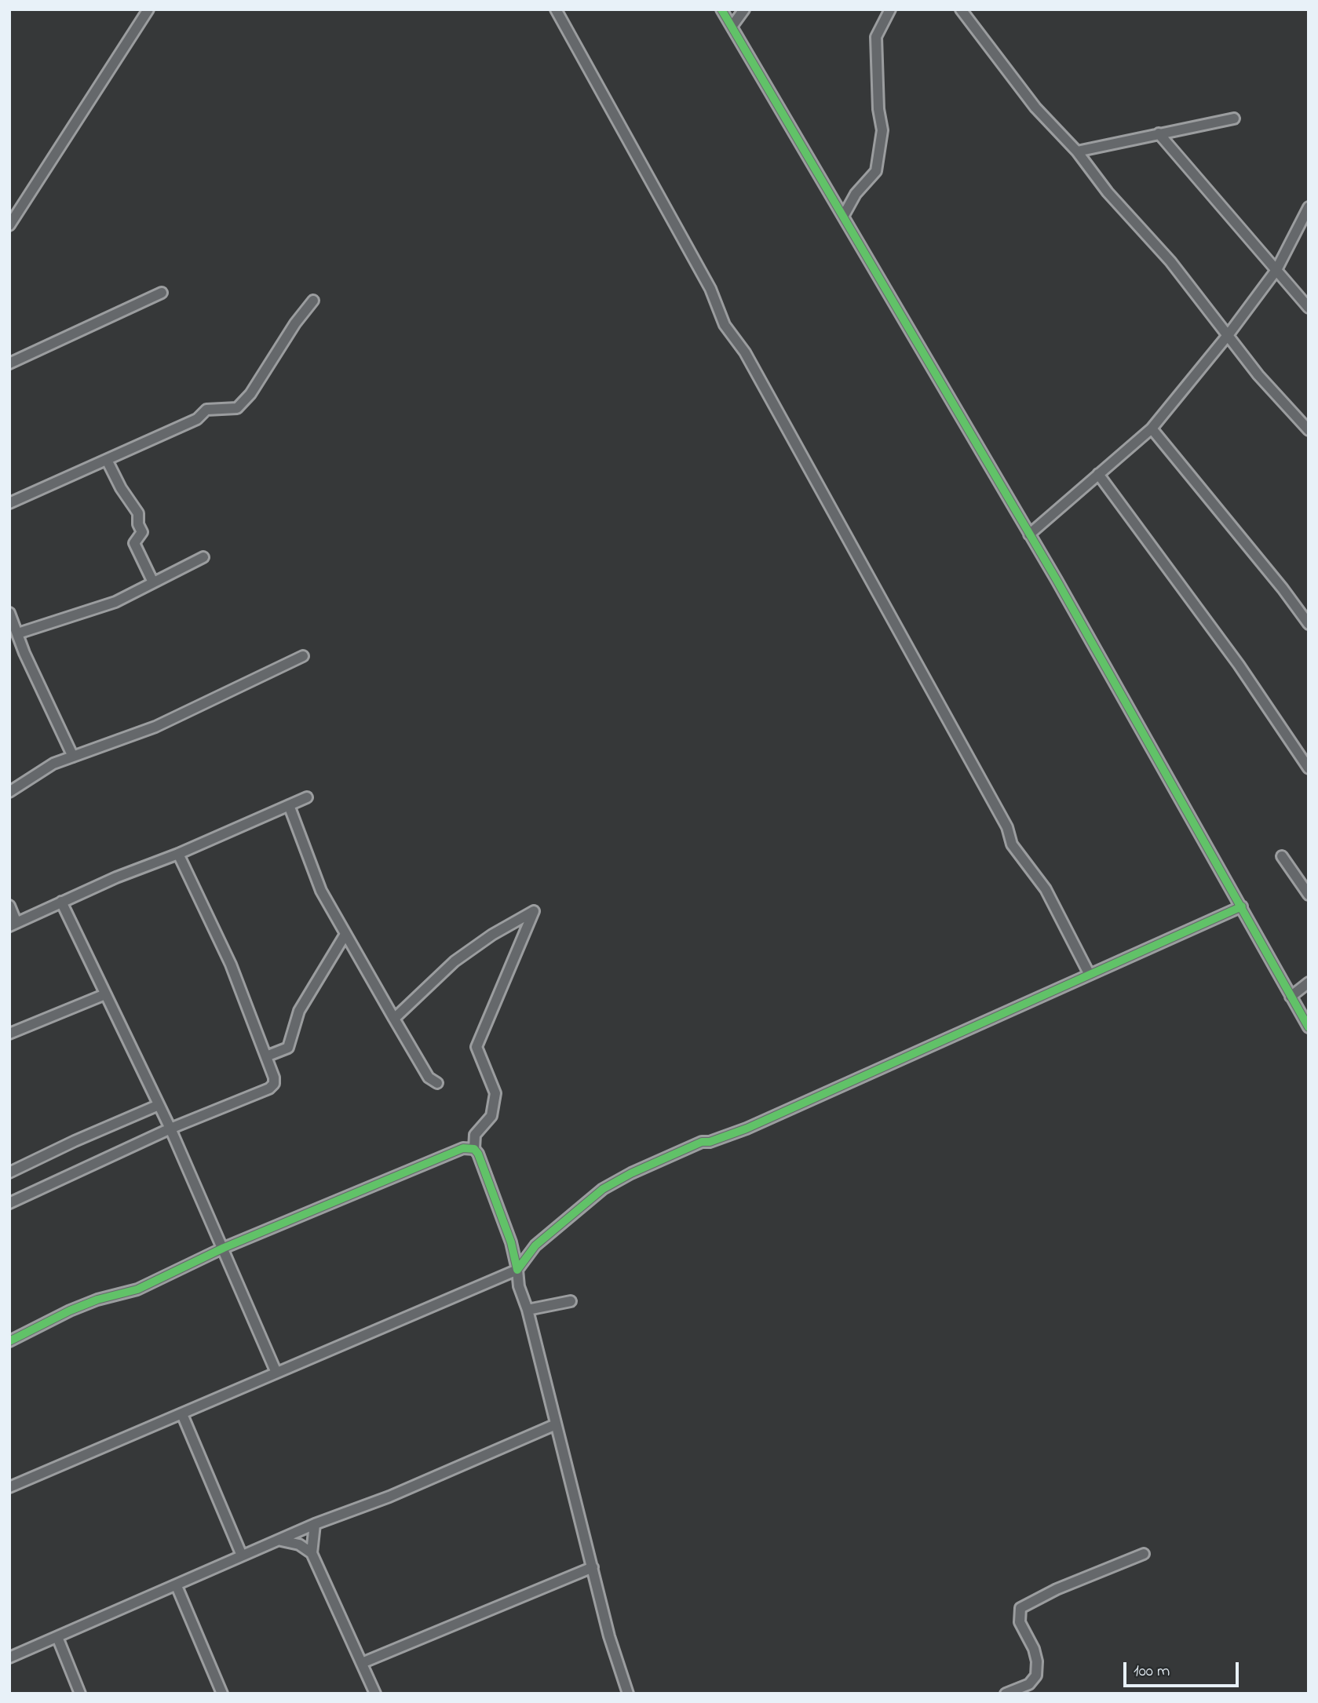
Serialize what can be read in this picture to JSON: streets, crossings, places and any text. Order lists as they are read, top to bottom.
{
  "scale_bar": "100 m"
}
